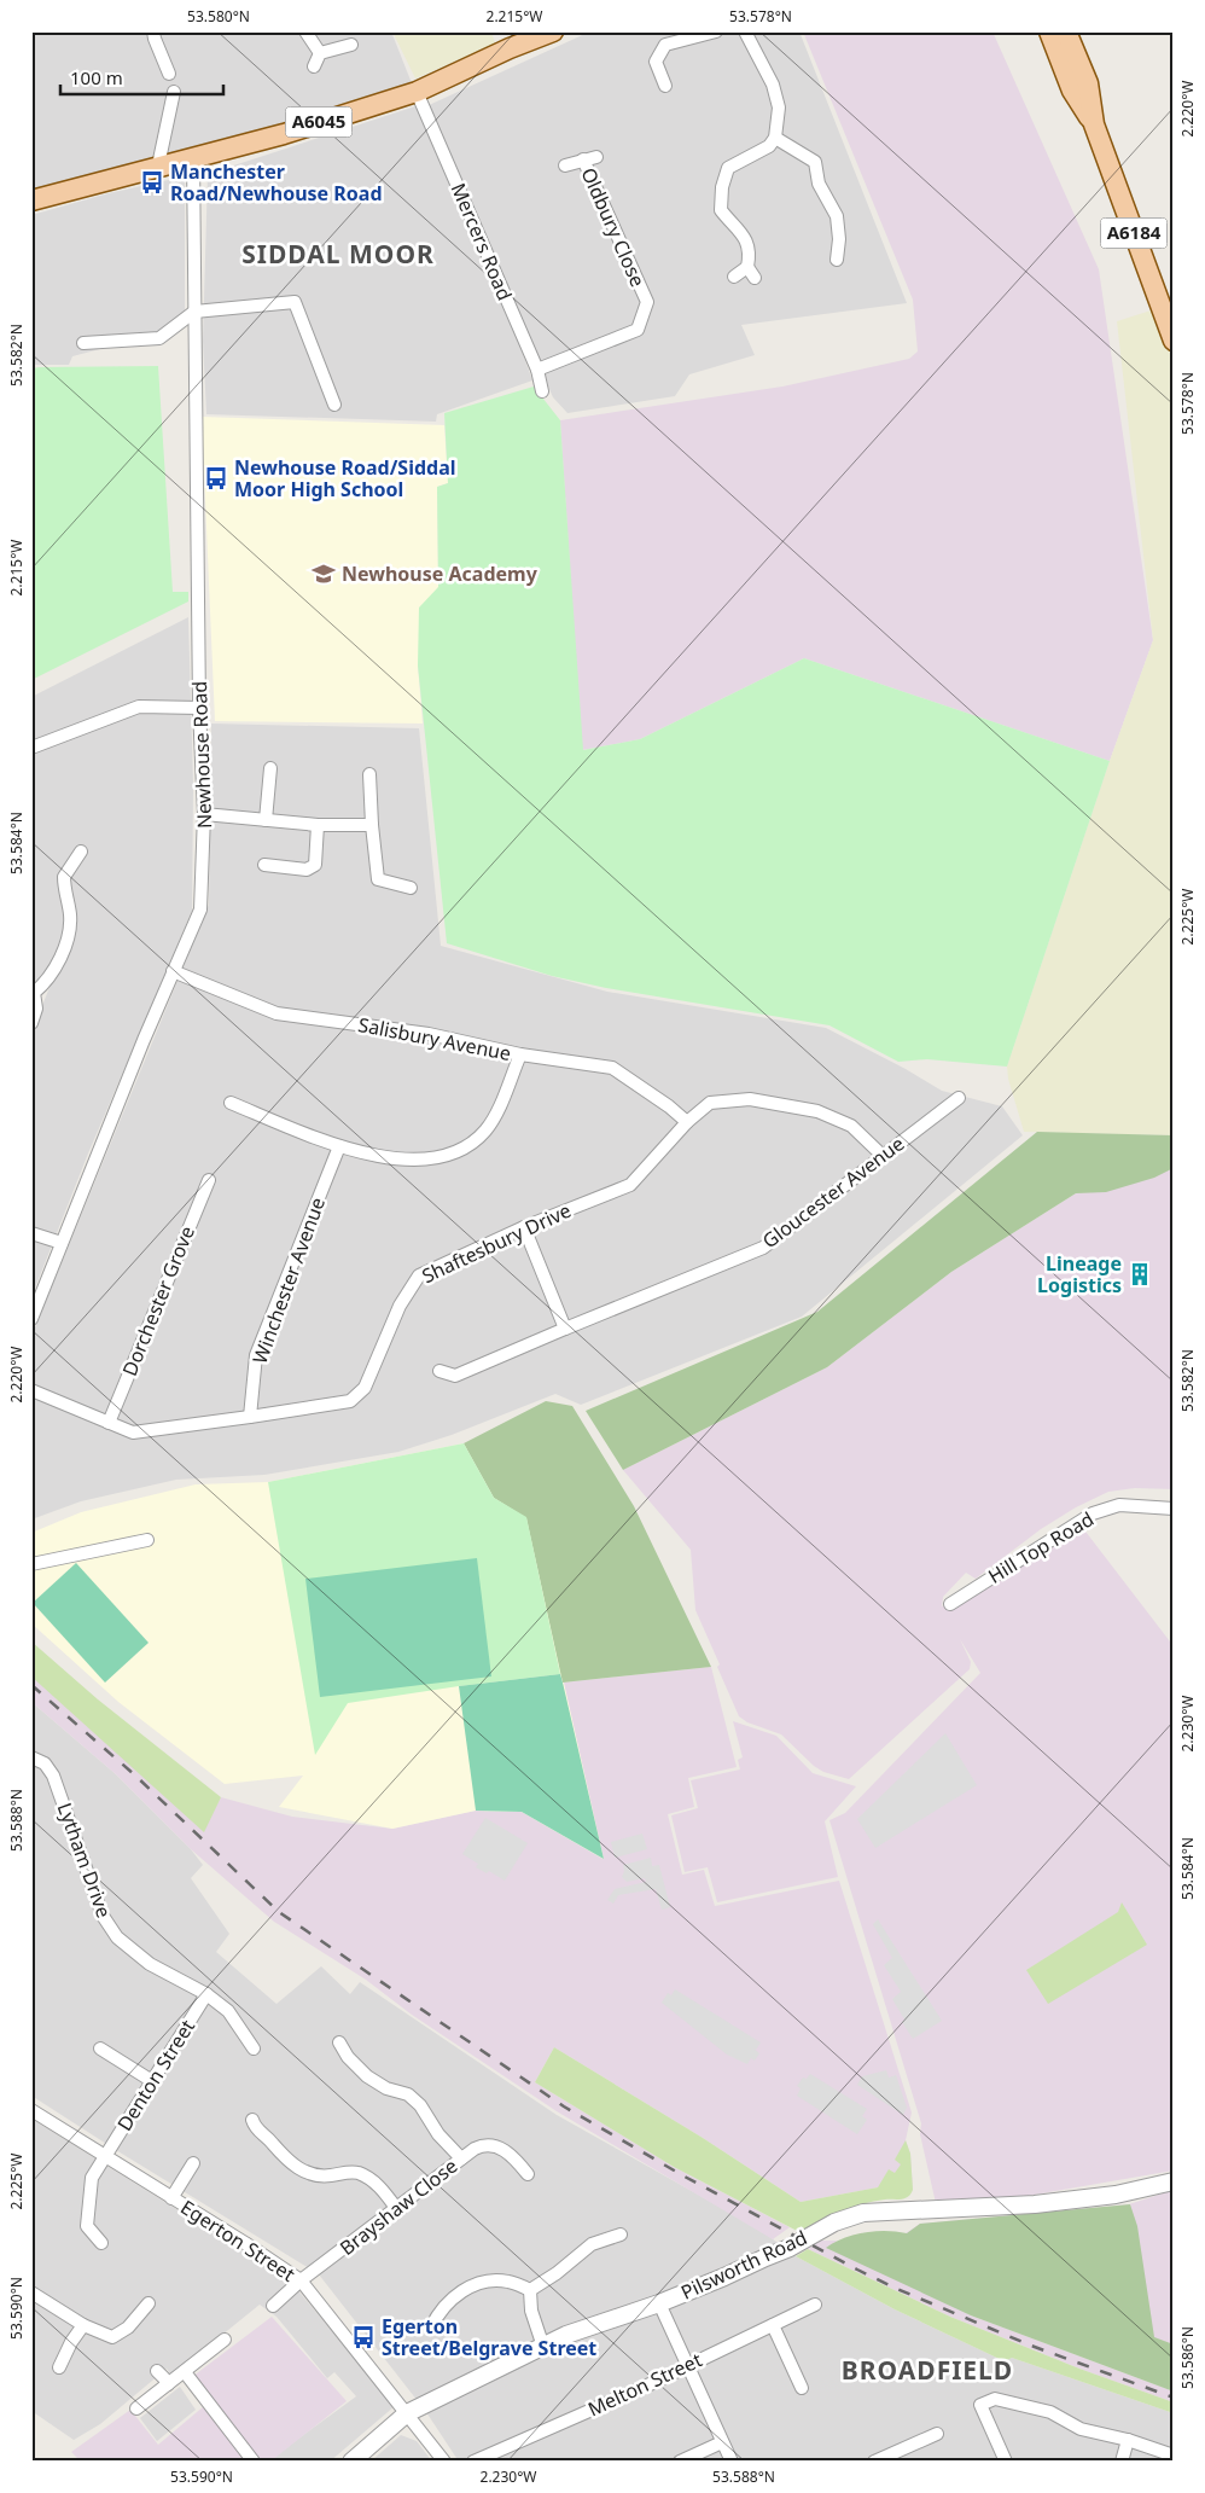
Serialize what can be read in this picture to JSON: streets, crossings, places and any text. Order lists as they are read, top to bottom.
{
  "streets": {
    "main road": ["A6045", "A6184"],
    "street": [
      "Oldbury Close",
      "Mercers Road",
      "Newhouse Road",
      "Salisbury Avenue",
      "Gloucester Avenue",
      "Shaftesbury Drive",
      "Winchester Avenue",
      "Dorchester Grove",
      "Hill Top Road",
      "Lytham Drive",
      "Denton Street",
      "Brayshaw Close",
      "Egerton Street",
      "Pilsworth Road",
      "Melton Street"
    ]
  },
  "crossings": [
    ["A6045", "Mercers Road"],
    ["A6045", "Newhouse Road"],
    ["Oldbury Close", "Mercers Road"],
    ["Newhouse Road", "Salisbury Avenue"],
    ["Salisbury Avenue", "Shaftesbury Drive"],
    ["Gloucester Avenue", "Shaftesbury Drive"],
    ["Shaftesbury Drive", "Winchester Avenue"],
    ["Shaftesbury Drive", "Dorchester Grove"],
    ["Lytham Drive", "Denton Street"],
    ["Denton Street", "Egerton Street"],
    ["Brayshaw Close", "Egerton Street"],
    ["Egerton Street", "Pilsworth Road"]
  ],
  "districts": ["SIDDAL MOOR", "BROADFIELD"],
  "places": {
    "bus stop": ["Manchester Road/Newhouse Road", "Newhouse Road/Siddal Moor High School", "Egerton Street/Belgrave Street"],
    "school or university": ["Newhouse Academy"],
    "building": ["Lineage Logistics"]
  },
  "scale_bar": "100 m",
  "coordinates": [
    "53.580°N",
    "2.215°W",
    "53.578°N",
    "2.220°W",
    "53.582°N",
    "53.584°N",
    "2.225°W",
    "2.230°W",
    "53.588°N",
    "53.590°N",
    "53.586°N"
  ]
}
